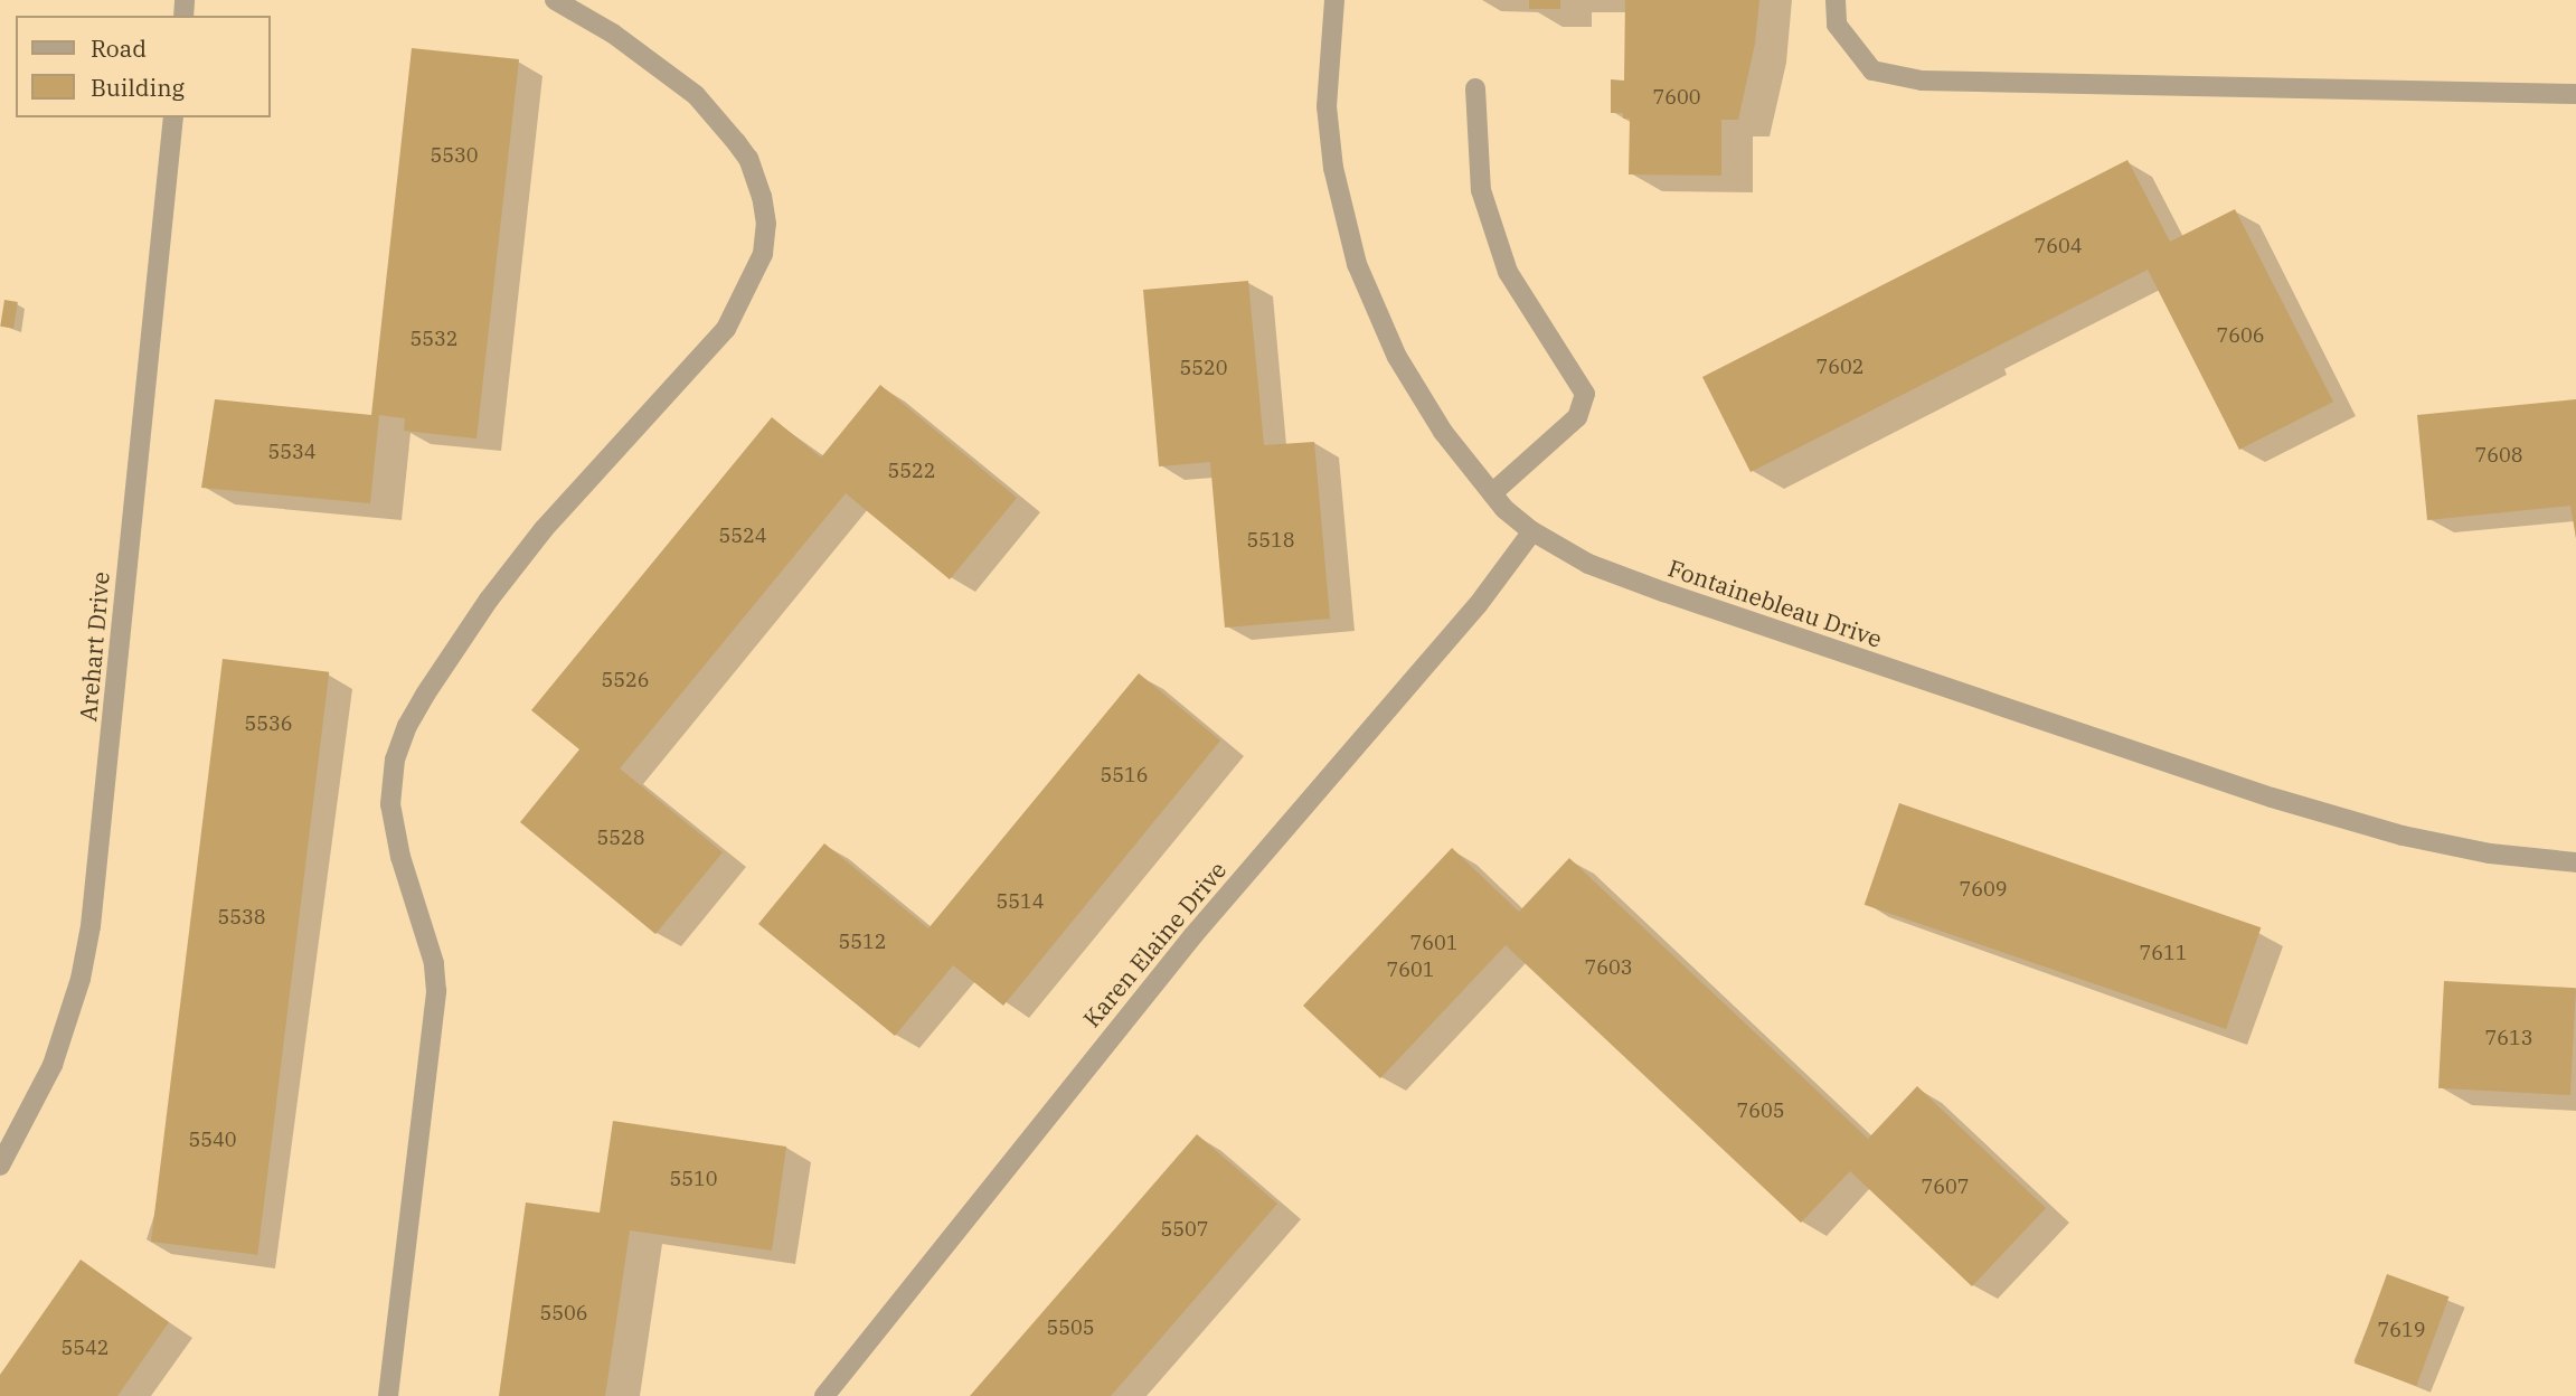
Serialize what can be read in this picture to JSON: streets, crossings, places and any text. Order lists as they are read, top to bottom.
{
  "streets": {
    "street": ["Fontainebleau Drive", "Arehart Drive", "Karen Elaine Drive"]
  },
  "crossings": [
    ["Fontainebleau Drive", "Karen Elaine Drive"]
  ],
  "house_numbers": [
    "7600",
    "5530",
    "7604",
    "7606",
    "5532",
    "7602",
    "5520",
    "5534",
    "7608",
    "5522",
    "5524",
    "5518",
    "5526",
    "5536",
    "5516",
    "5528",
    "7609",
    "5514",
    "5538",
    "5512",
    "7601",
    "7611",
    "7603",
    "7601",
    "7613",
    "7605",
    "5540",
    "5510",
    "7607",
    "5507",
    "5506",
    "5505",
    "7619",
    "5542"
  ],
  "legend": ["Road", "Building"]
}
